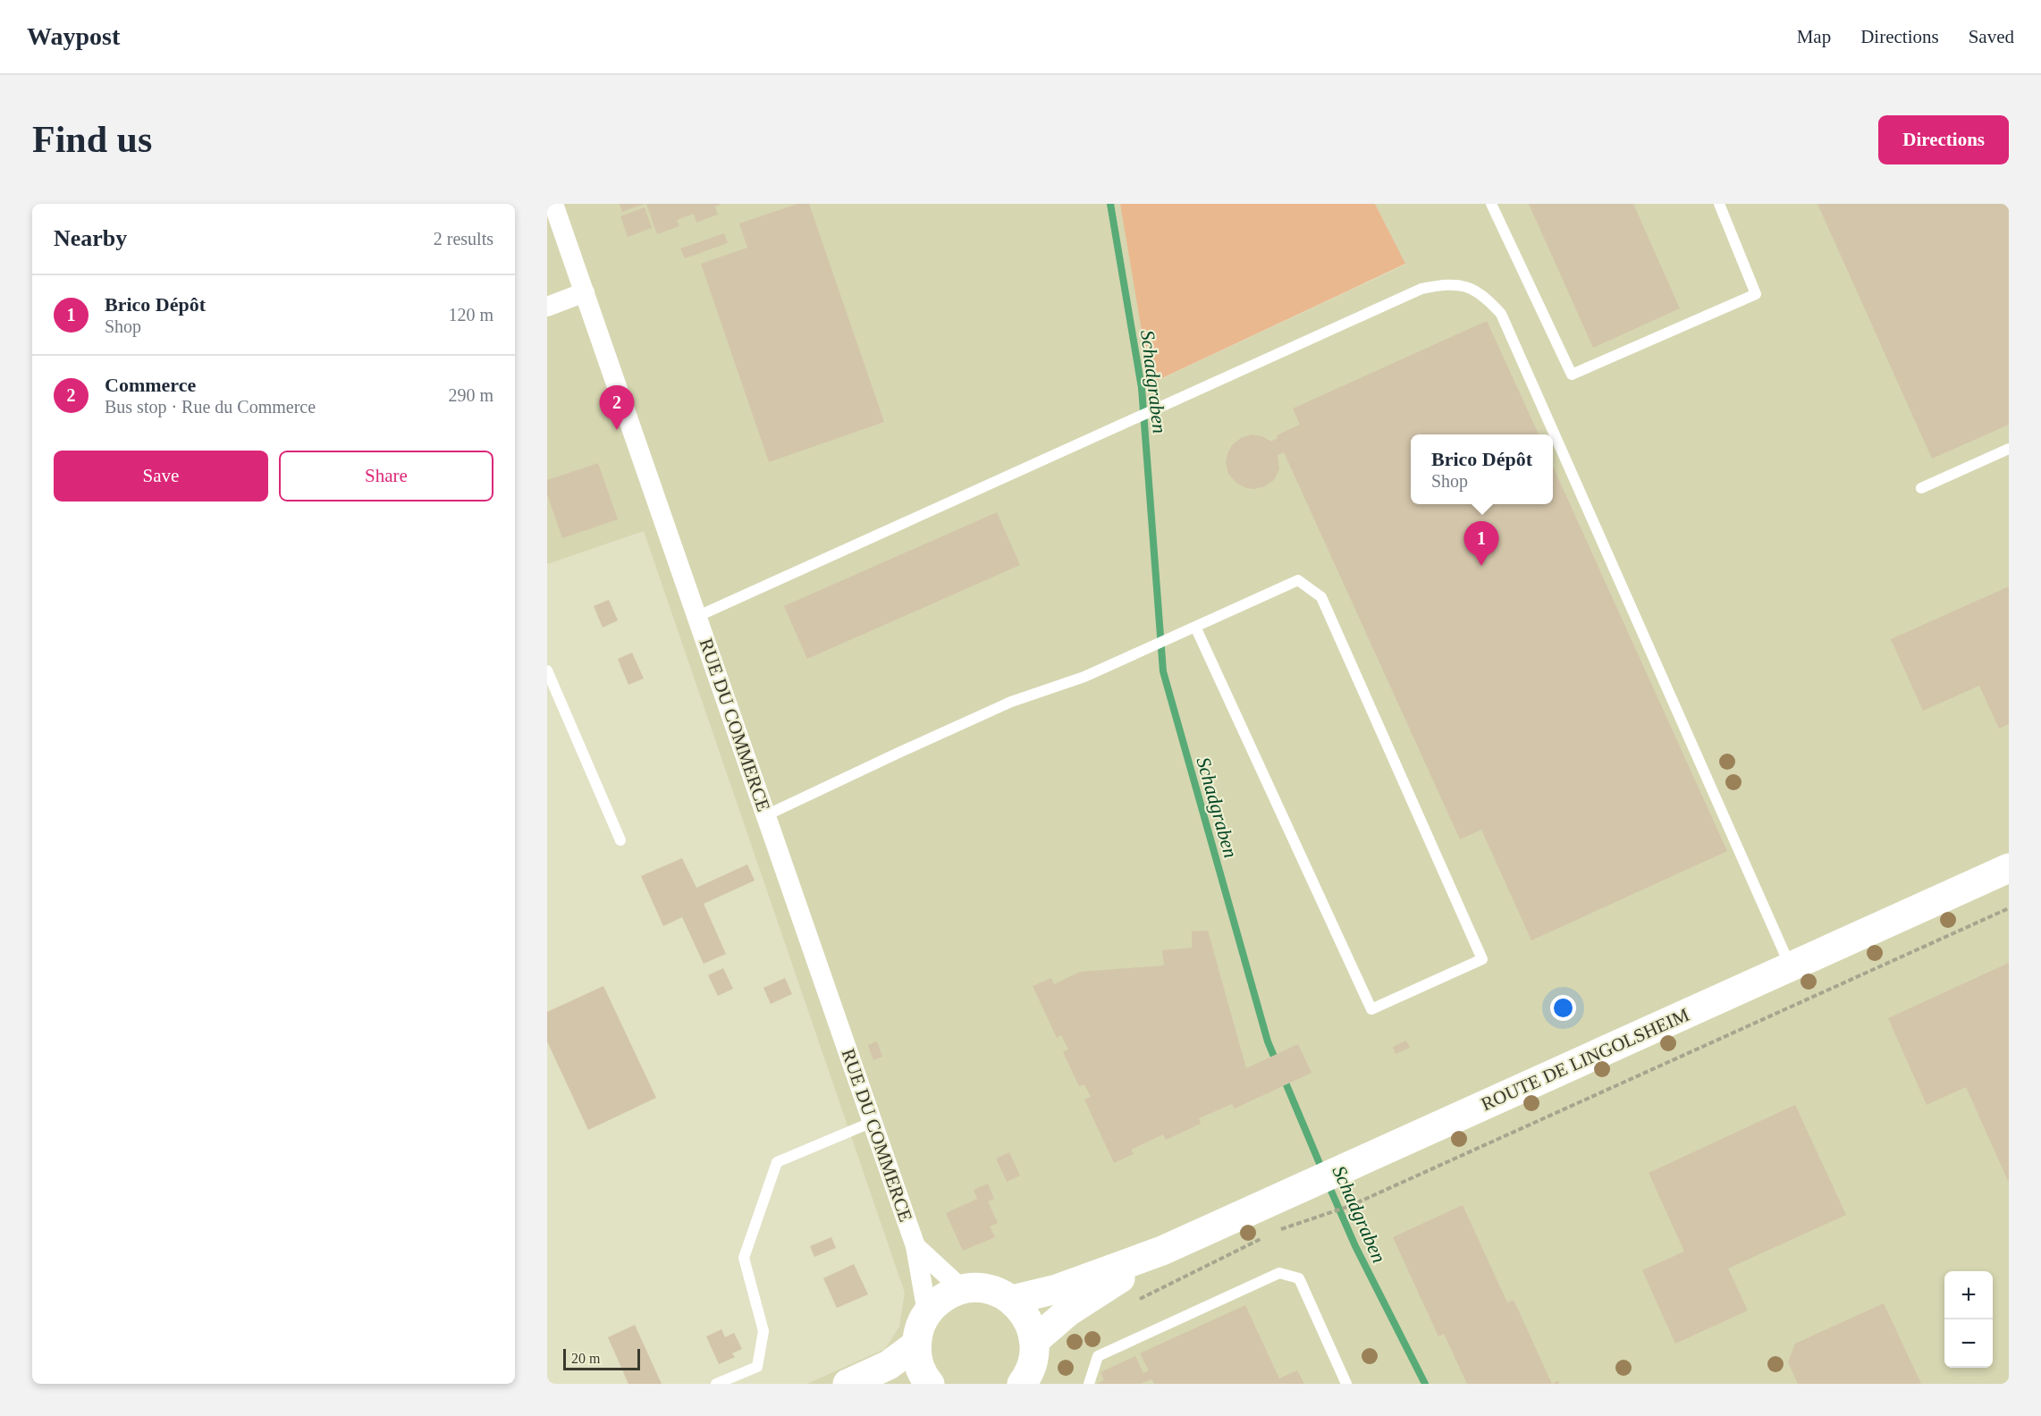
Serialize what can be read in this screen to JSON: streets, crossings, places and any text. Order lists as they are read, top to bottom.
{
  "streets": {
    "main road": ["ROUTE DE LINGOLSHEIM"],
    "street": ["RUE DU COMMERCE"]
  },
  "water": ["Schadgraben"],
  "scale_bar": "20 m",
  "page": {
    "header": "Waypost",
    "nav": ["Map", "Directions", "Saved"],
    "buttons": [
      "Directions",
      ["Save", "Share"]
    ],
    "title": "Find us",
    "heading": ["Nearby", "2 results"],
    "list": [
      {
        "mark": "1",
        "name": "Brico Dépôt",
        "note": "Shop",
        "value": "120 m"
      },
      {
        "mark": "2",
        "name": "Commerce",
        "note": "Bus stop · Rue du Commerce",
        "value": "290 m"
      }
    ],
    "pins": ["2", "1"],
    "popup": ["Brico Dépôt", "Shop"],
    "map_buttons": ["+", "−"],
    "scale": "20 m"
  }
}
